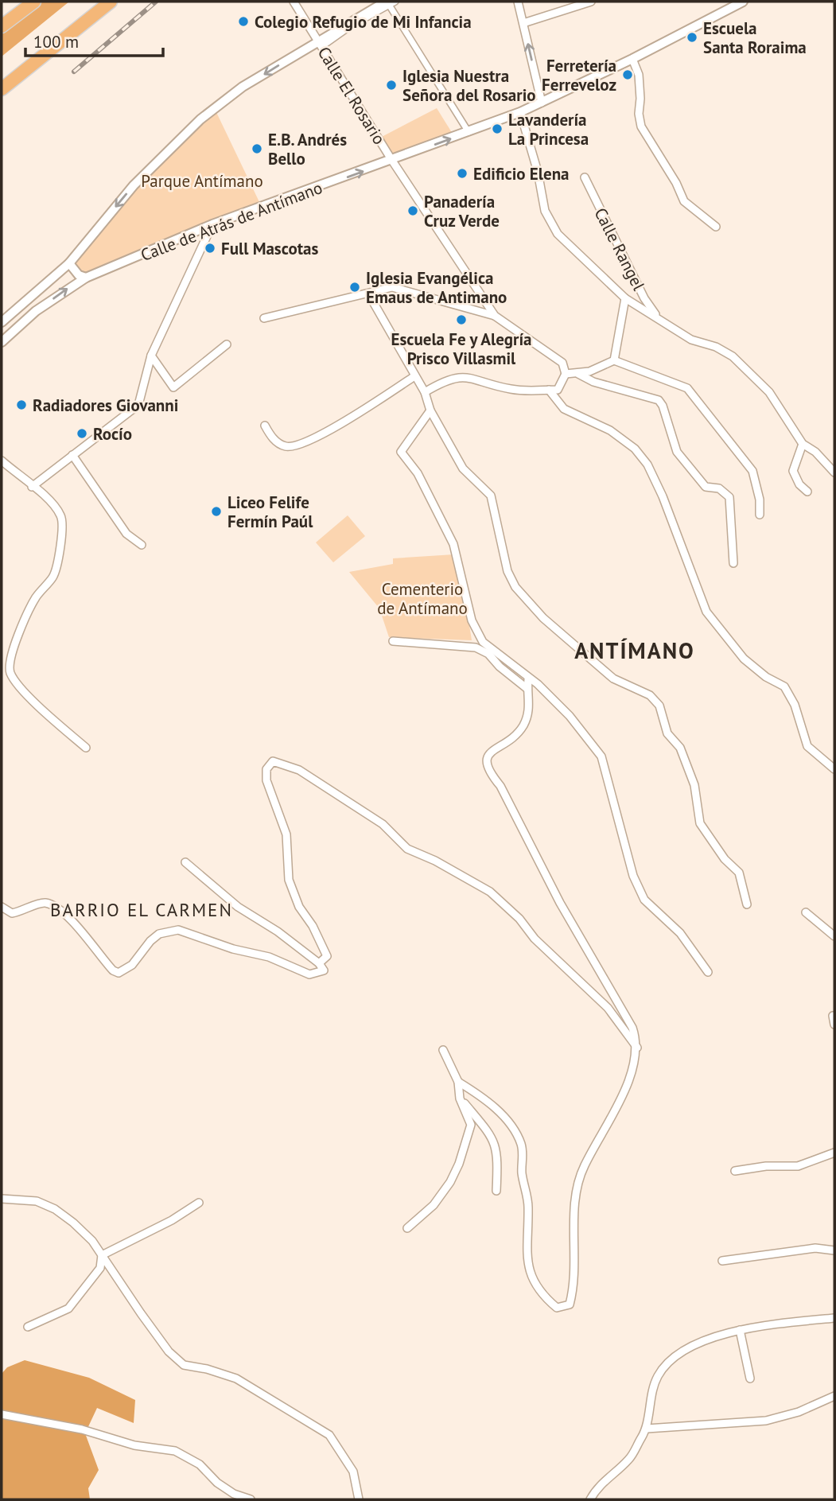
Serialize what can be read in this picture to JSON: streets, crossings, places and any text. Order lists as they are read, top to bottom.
{
  "streets": {
    "street": ["Calle El Rosario", "Calle de Atrás de Antímano", "Calle Rangel"]
  },
  "crossings": [
    ["Calle El Rosario", "Calle de Atrás de Antímano"]
  ],
  "one_way": ["Calle de Atrás de Antímano"],
  "districts": ["ANTÍMANO", "BARRIO EL CARMEN"],
  "parks": ["Parque Antímano", "Cementerio de Antímano"],
  "places": [
    "Colegio Refugio de Mi Infancia",
    "Escuela Santa Roraima",
    "Ferretería Ferreveloz",
    "Iglesia Nuestra Señora del Rosario",
    "Lavandería La Princesa",
    "E.B. Andrés Bello",
    "Edificio Elena",
    "Panadería Cruz Verde",
    "Full Mascotas",
    "Iglesia Evangélica Emaus de Antimano",
    "Escuela Fe y Alegría Prisco Villasmil",
    "Radiadores Giovanni",
    "Rocío",
    "Liceo Felife Fermín Paúl"
  ],
  "scale_bar": "100 m"
}
